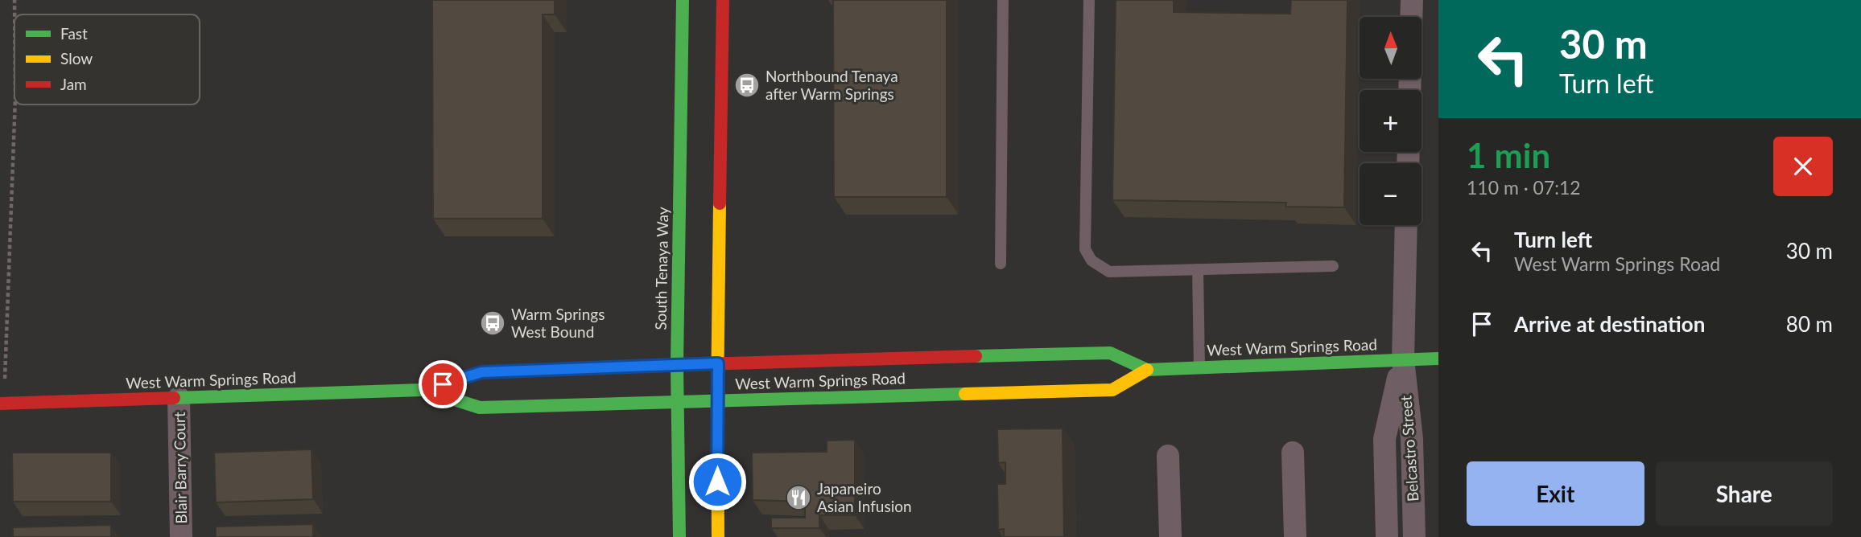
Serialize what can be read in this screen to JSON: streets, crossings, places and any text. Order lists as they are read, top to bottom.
{
  "streets": {
    "main road": ["South Tenaya Way", "West Warm Springs Road"],
    "street": ["Belcastro Street", "Blair Barry Court"]
  },
  "crossings": [
    ["South Tenaya Way", "West Warm Springs Road"],
    ["West Warm Springs Road", "Belcastro Street"],
    ["West Warm Springs Road", "Blair Barry Court"]
  ],
  "places": {
    "bus stop": ["Northbound Tenaya after Warm Springs", "Warm Springs West Bound"],
    "restaurant": ["Japaneiro Asian Infusion"]
  },
  "legend": ["Fast", "Slow", "Jam"],
  "north": "top",
  "page": {
    "turn": ["30 m", "Turn left"],
    "map_buttons": ["+", "−"],
    "heading": ["1 min", "110 m · 07:12"],
    "list": [
      {
        "name": "Turn left",
        "note": "West Warm Springs Road",
        "value": "30 m"
      },
      {
        "name": "Arrive at destination",
        "value": "80 m"
      }
    ],
    "buttons": ["Exit", "Share"]
  }
}
